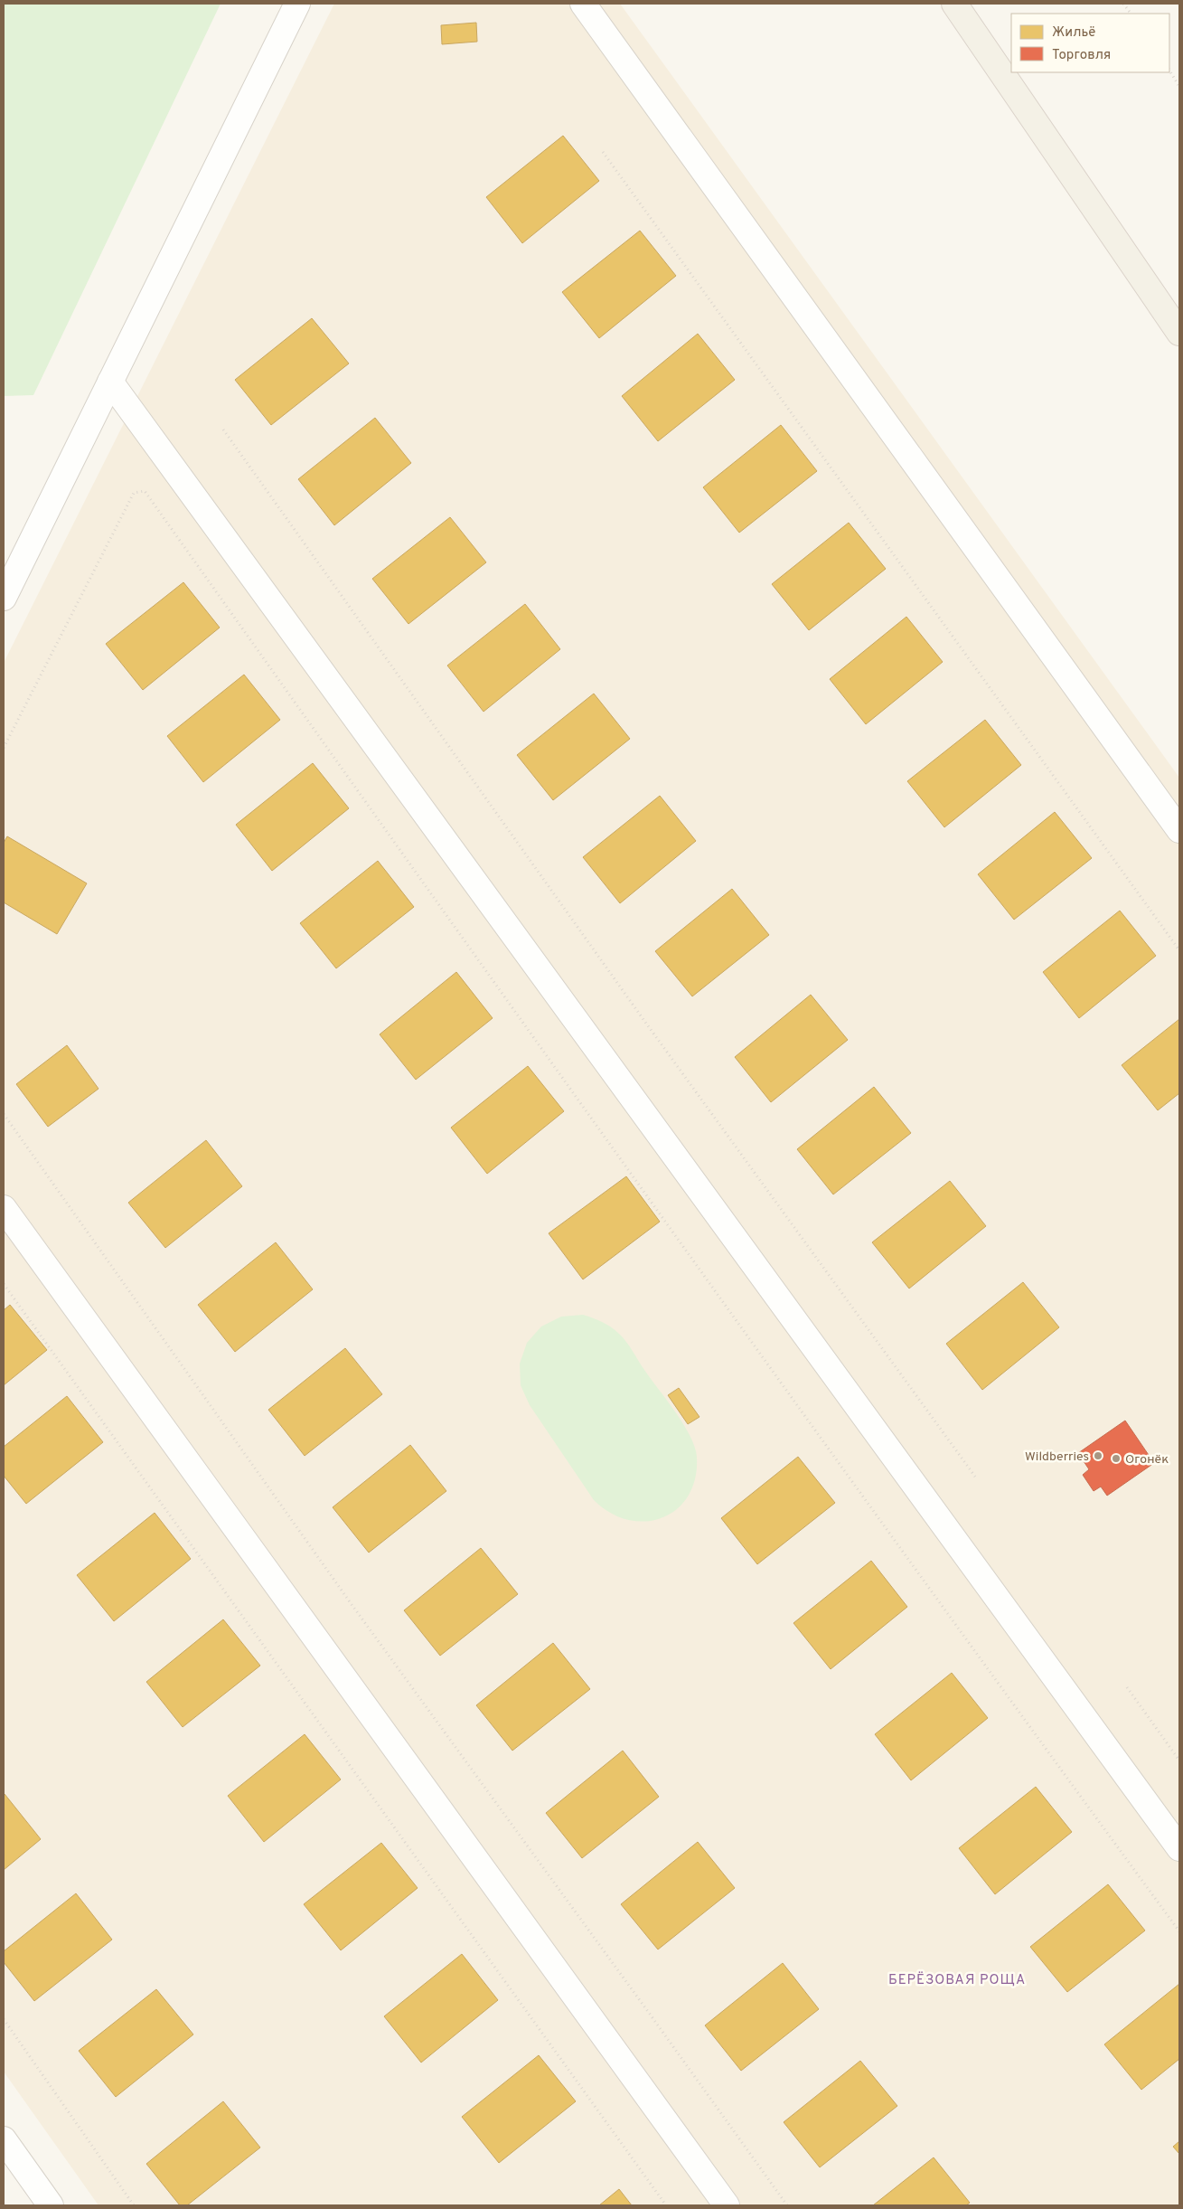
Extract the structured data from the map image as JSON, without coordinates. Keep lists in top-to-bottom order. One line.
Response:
{"districts":["БЕРЁЗОВАЯ РОЩА"],"places":["Wildberries","Огонёк"],"legend":["Жильё","Торговля"]}
